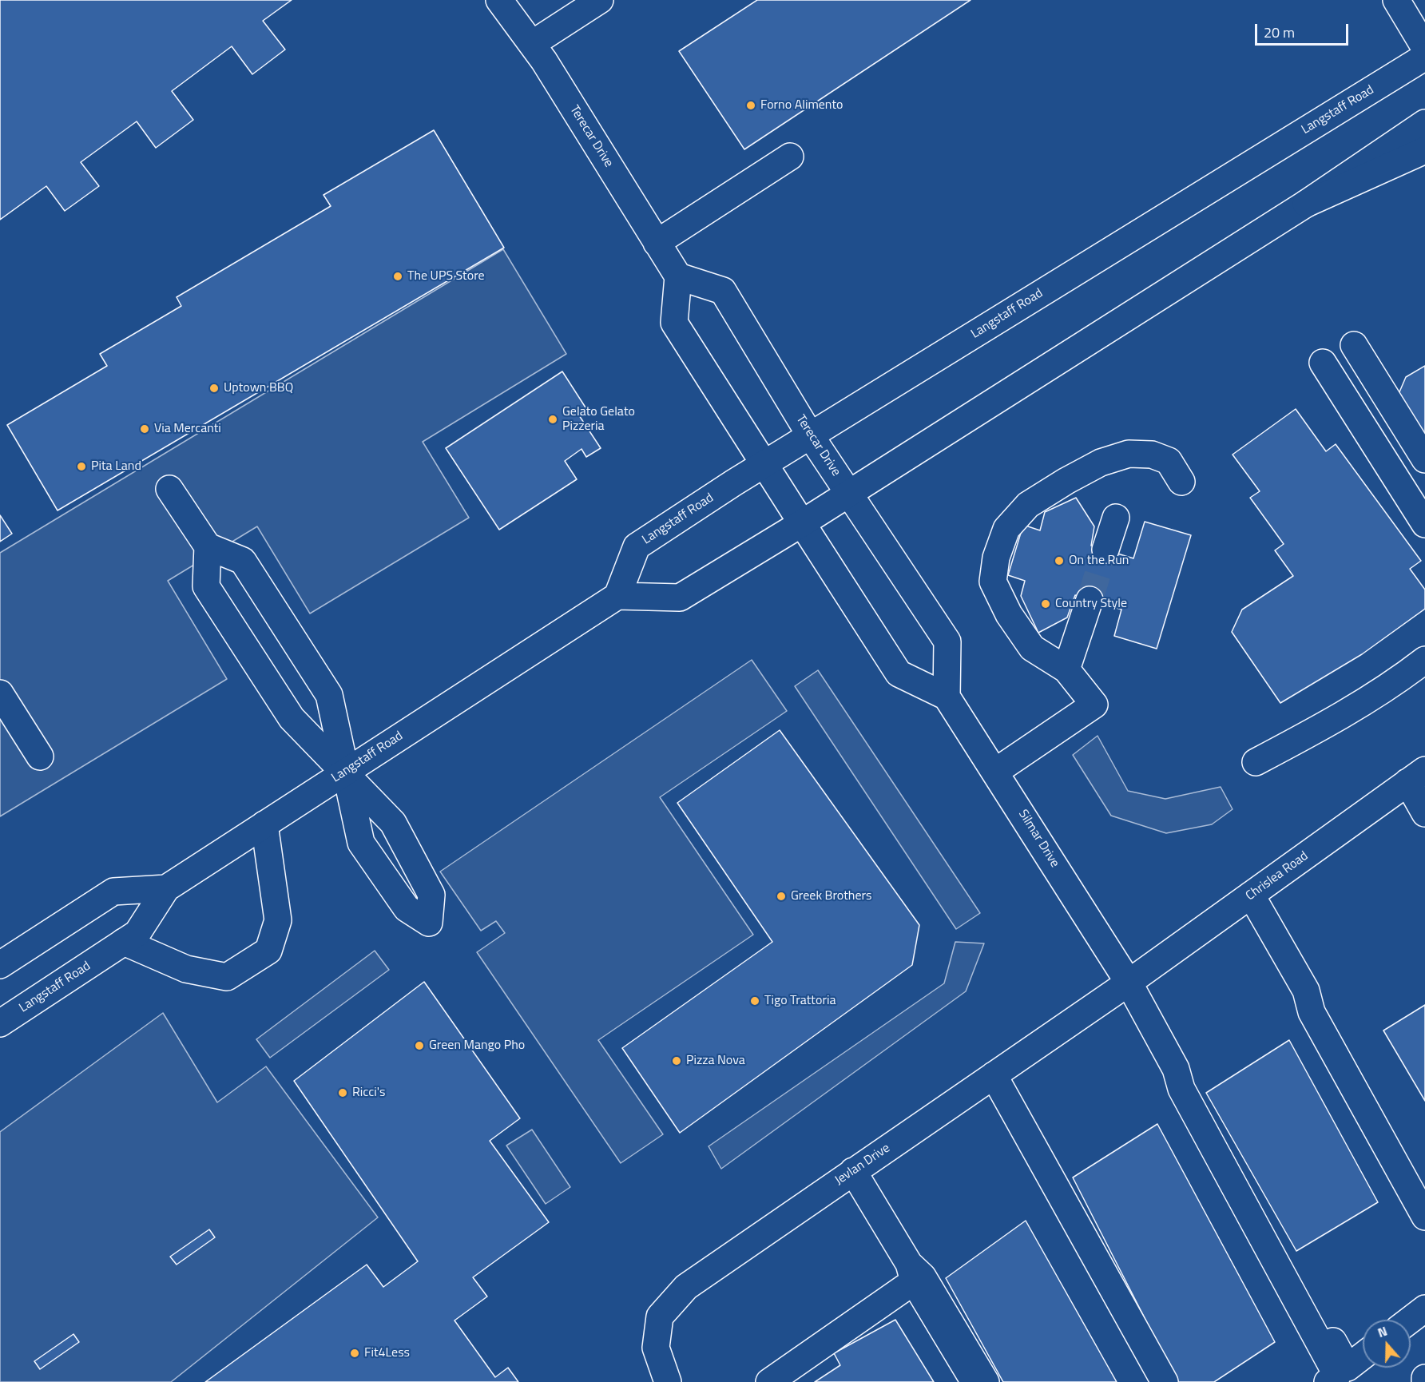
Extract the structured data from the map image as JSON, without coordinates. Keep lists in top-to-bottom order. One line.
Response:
{"streets":{"main road":["Langstaff Road","Terecar Drive","Silmar Drive","Chrislea Road","Jevlan Drive"]},"crossings":[["Langstaff Road","Terecar Drive"],["Silmar Drive","Chrislea Road"],["Silmar Drive","Jevlan Drive"],["Chrislea Road","Jevlan Drive"]],"places":["Forno Alimento","The UPS Store","Uptown BBQ","Gelato Gelato Pizzeria","Via Mercanti","Pita Land","On the Run","Country Style","Greek Brothers","Tigo Trattoria","Green Mango Pho","Pizza Nova","Ricci's","Fit4Less"],"scale_bar":"20 m","north":"top"}
